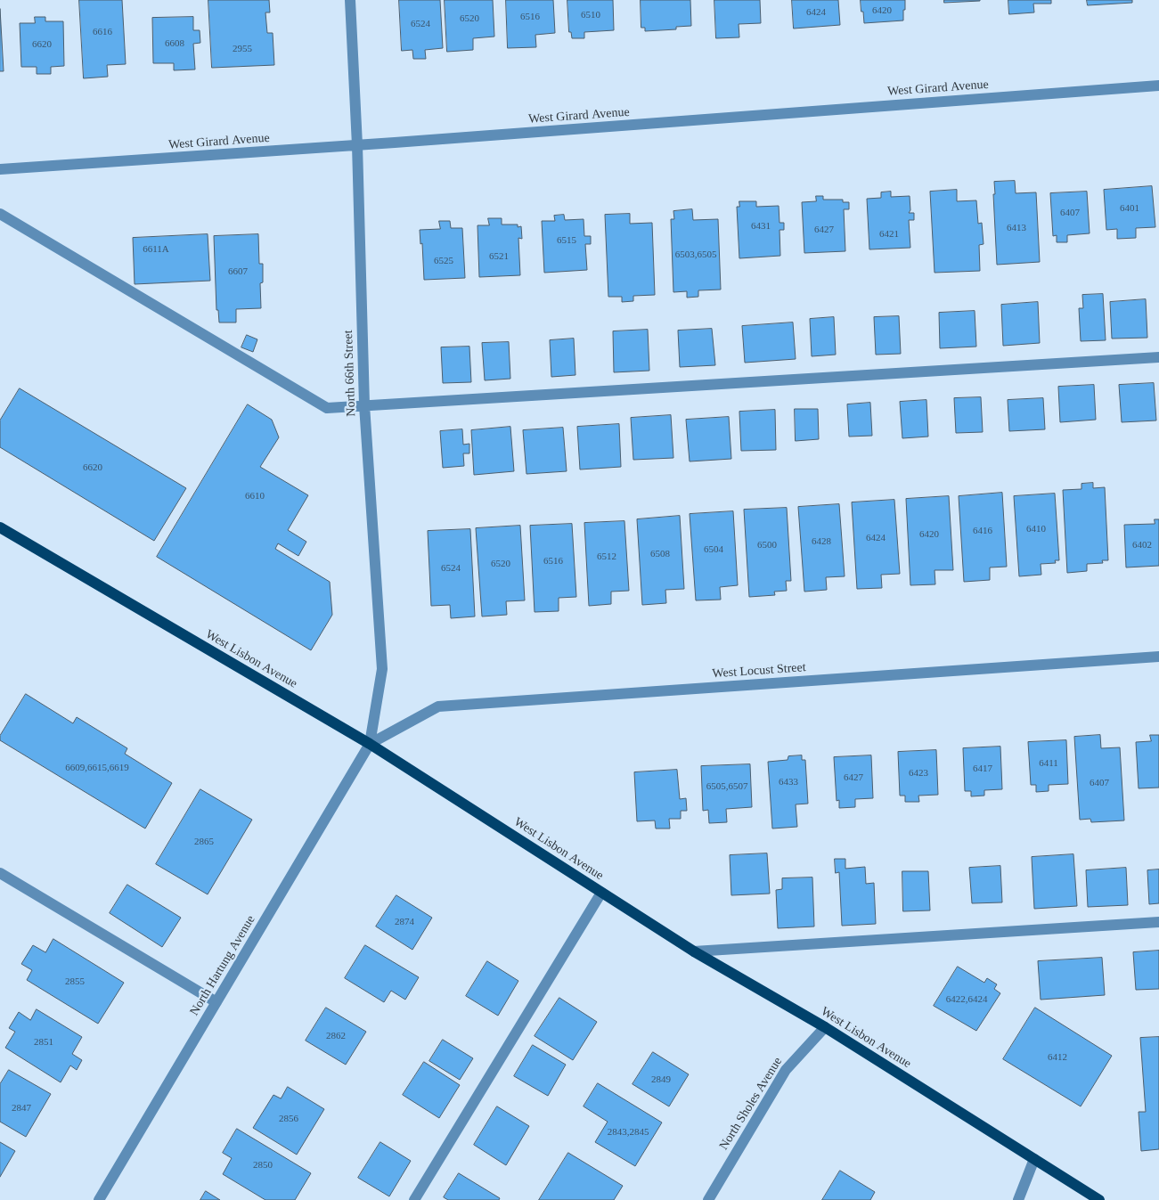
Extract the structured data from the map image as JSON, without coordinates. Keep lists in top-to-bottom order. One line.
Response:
{"streets":{"main road":["West Lisbon Avenue"],"street":["West Girard Avenue","North 66th Street","West Locust Street","North Hartung Avenue","North Sholes Avenue"]},"crossings":[["West Girard Avenue","North 66th Street"],["North 66th Street","West Lisbon Avenue"],["North 66th Street","West Locust Street"],["North 66th Street","North Hartung Avenue"],["West Lisbon Avenue","West Locust Street"],["West Lisbon Avenue","North Hartung Avenue"],["West Lisbon Avenue","North Sholes Avenue"],["West Locust Street","North Hartung Avenue"]],"house_numbers":["6420","6424","6510","6516","6520","6524","6616","6608","6620","2955","6401","6407","6431","6413","6427","6421","6515","6611A","6503,6505","6521","6525","6607","6620","6610","6410","6416","6420","6424","6428","6500","6402","6504","6508","6512","6516","6520","6524","6411","6609,6615,6619","6417","6423","6427","6433","6407","6505,6507","2865","2874","2855","6422,6424","2862","2851","6412","2849","2847","2856","2843,2845","2850"]}
